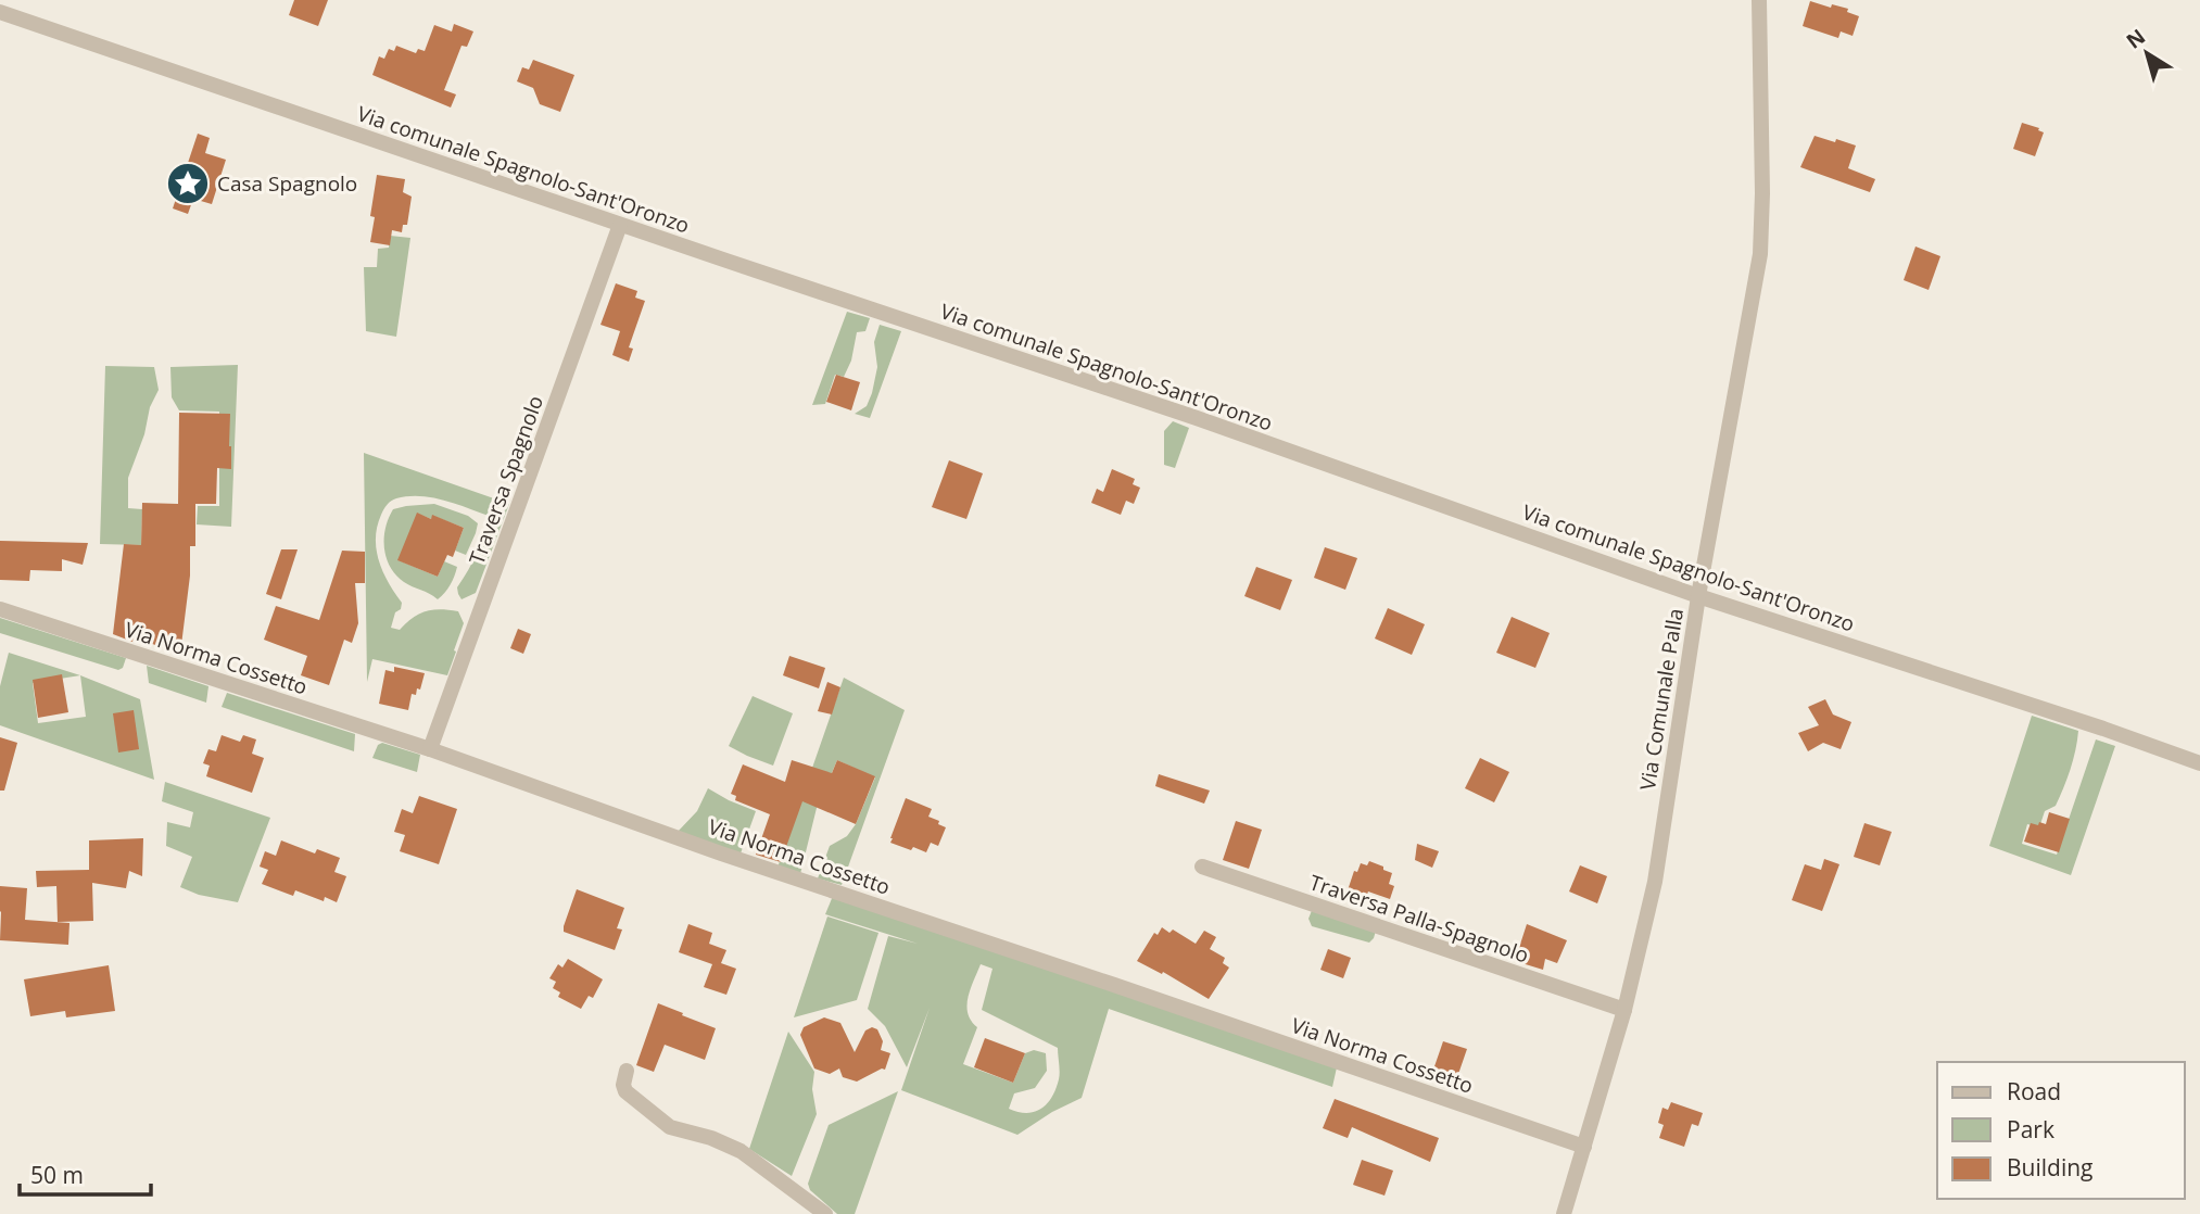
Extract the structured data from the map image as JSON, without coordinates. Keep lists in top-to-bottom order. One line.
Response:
{"streets":{"street":["Via comunale Spagnolo-Sant'Oronzo","Traversa Spagnolo","Via Norma Cossetto","Via Comunale Palla","Traversa Palla-Spagnolo"]},"crossings":[["Via comunale Spagnolo-Sant'Oronzo","Traversa Spagnolo"],["Via comunale Spagnolo-Sant'Oronzo","Via Comunale Palla"],["Traversa Spagnolo","Via Norma Cossetto"],["Via Norma Cossetto","Via Comunale Palla"],["Via Comunale Palla","Traversa Palla-Spagnolo"]],"places":{"place":["Casa Spagnolo"]},"legend":["Road","Park","Building"],"scale_bar":"50 m","north":"top left"}
